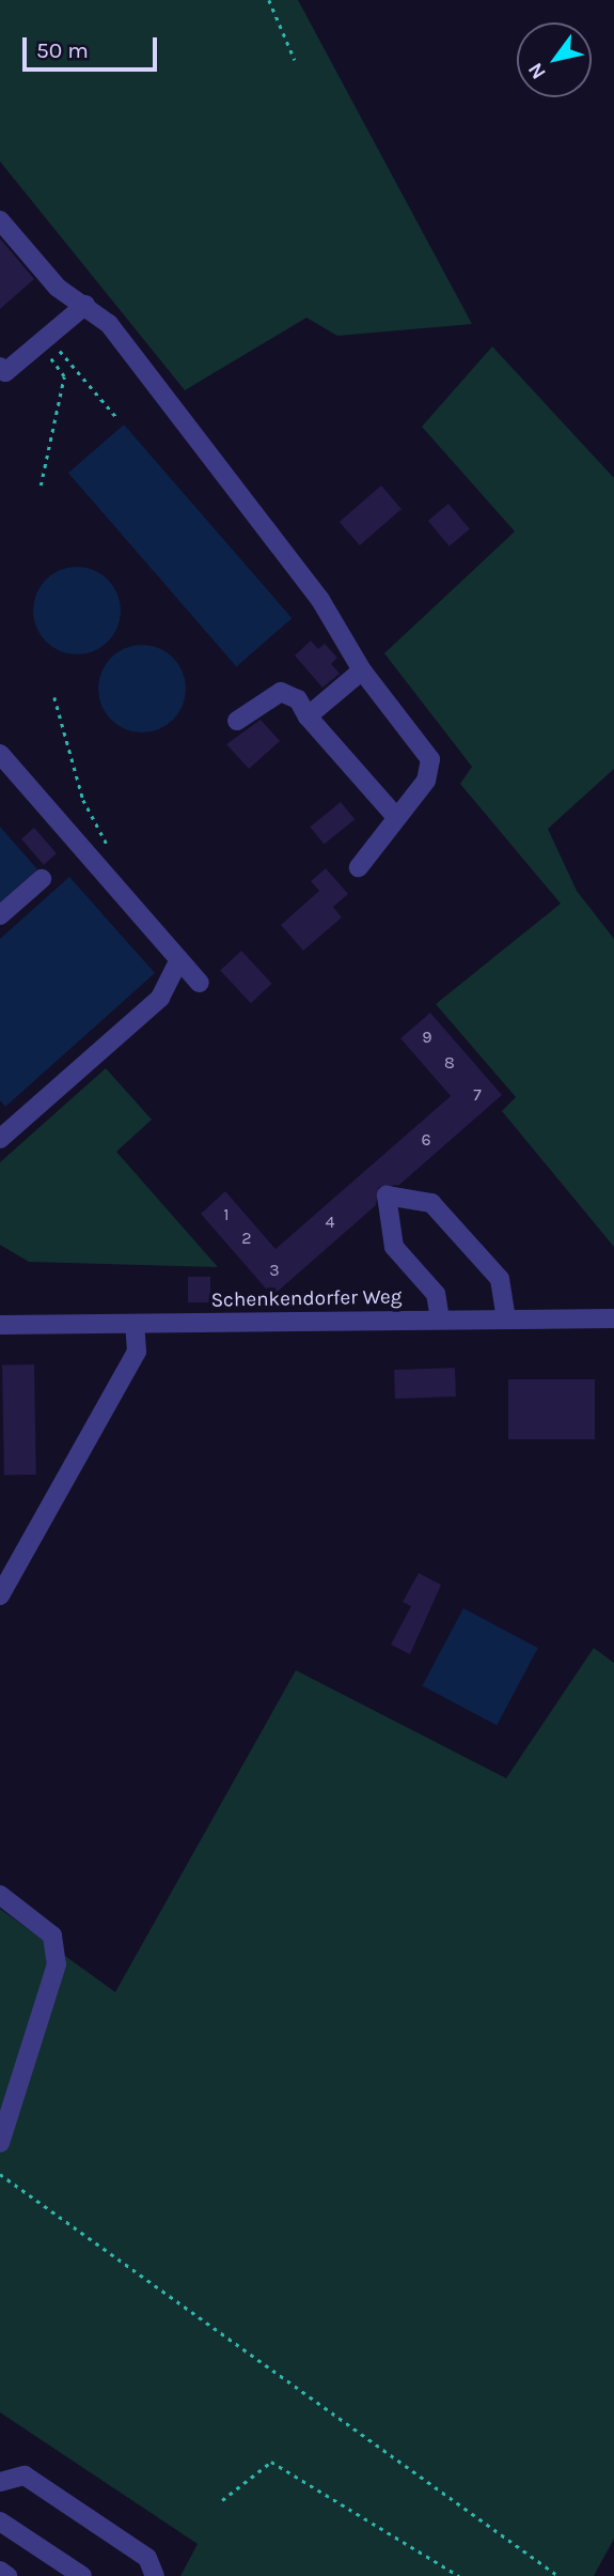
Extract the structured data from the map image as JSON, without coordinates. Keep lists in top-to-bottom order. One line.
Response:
{"streets":{"street":["Schenkendorfer Weg"]},"house_numbers":["9","8","7","6","1","4","2","3"],"scale_bar":"50 m","north":"bottom left"}
